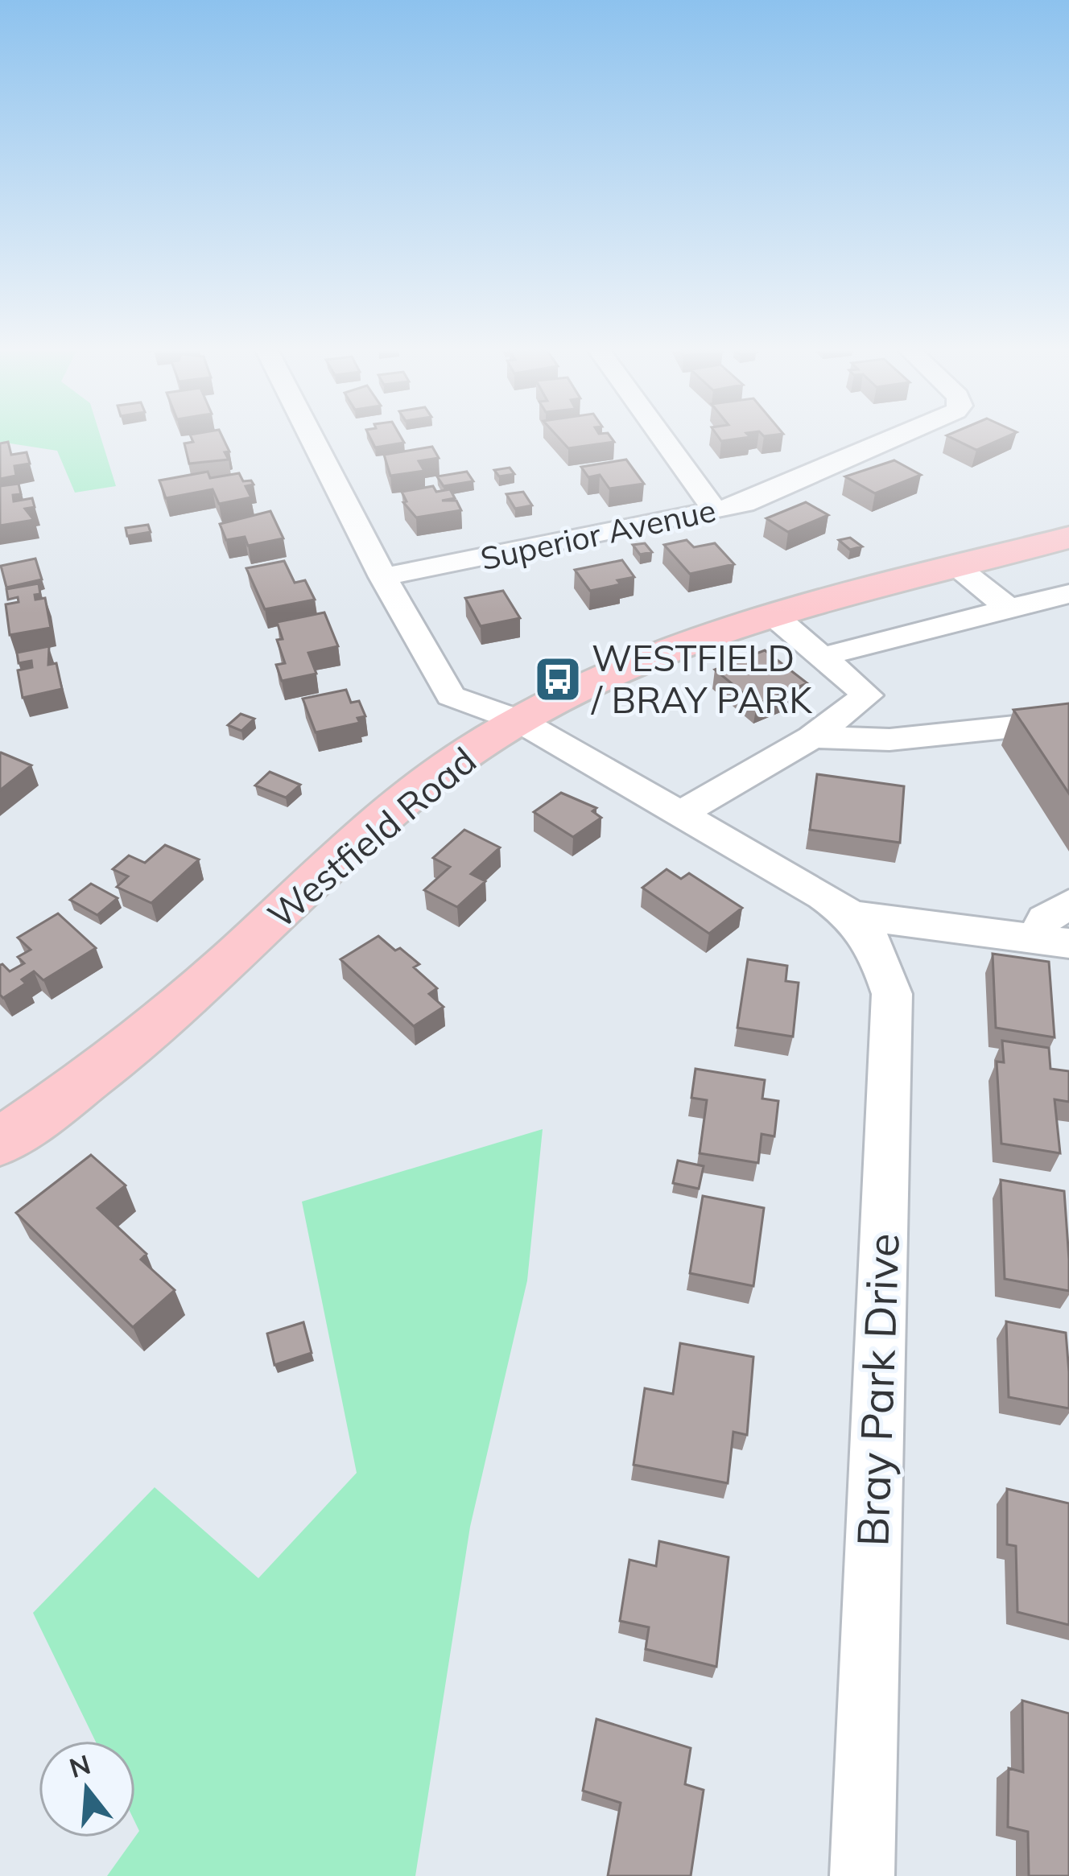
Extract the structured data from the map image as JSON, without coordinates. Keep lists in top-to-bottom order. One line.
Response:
{"streets":{"main road":["Westfield Road"],"street":["Superior Avenue","Bray Park Drive"]},"crossings":[["Superior Avenue","Bray Park Drive"],["Westfield Road","Bray Park Drive"]],"places":{"bus stop":["WESTFIELD / BRAY PARK"]},"north":"top"}
